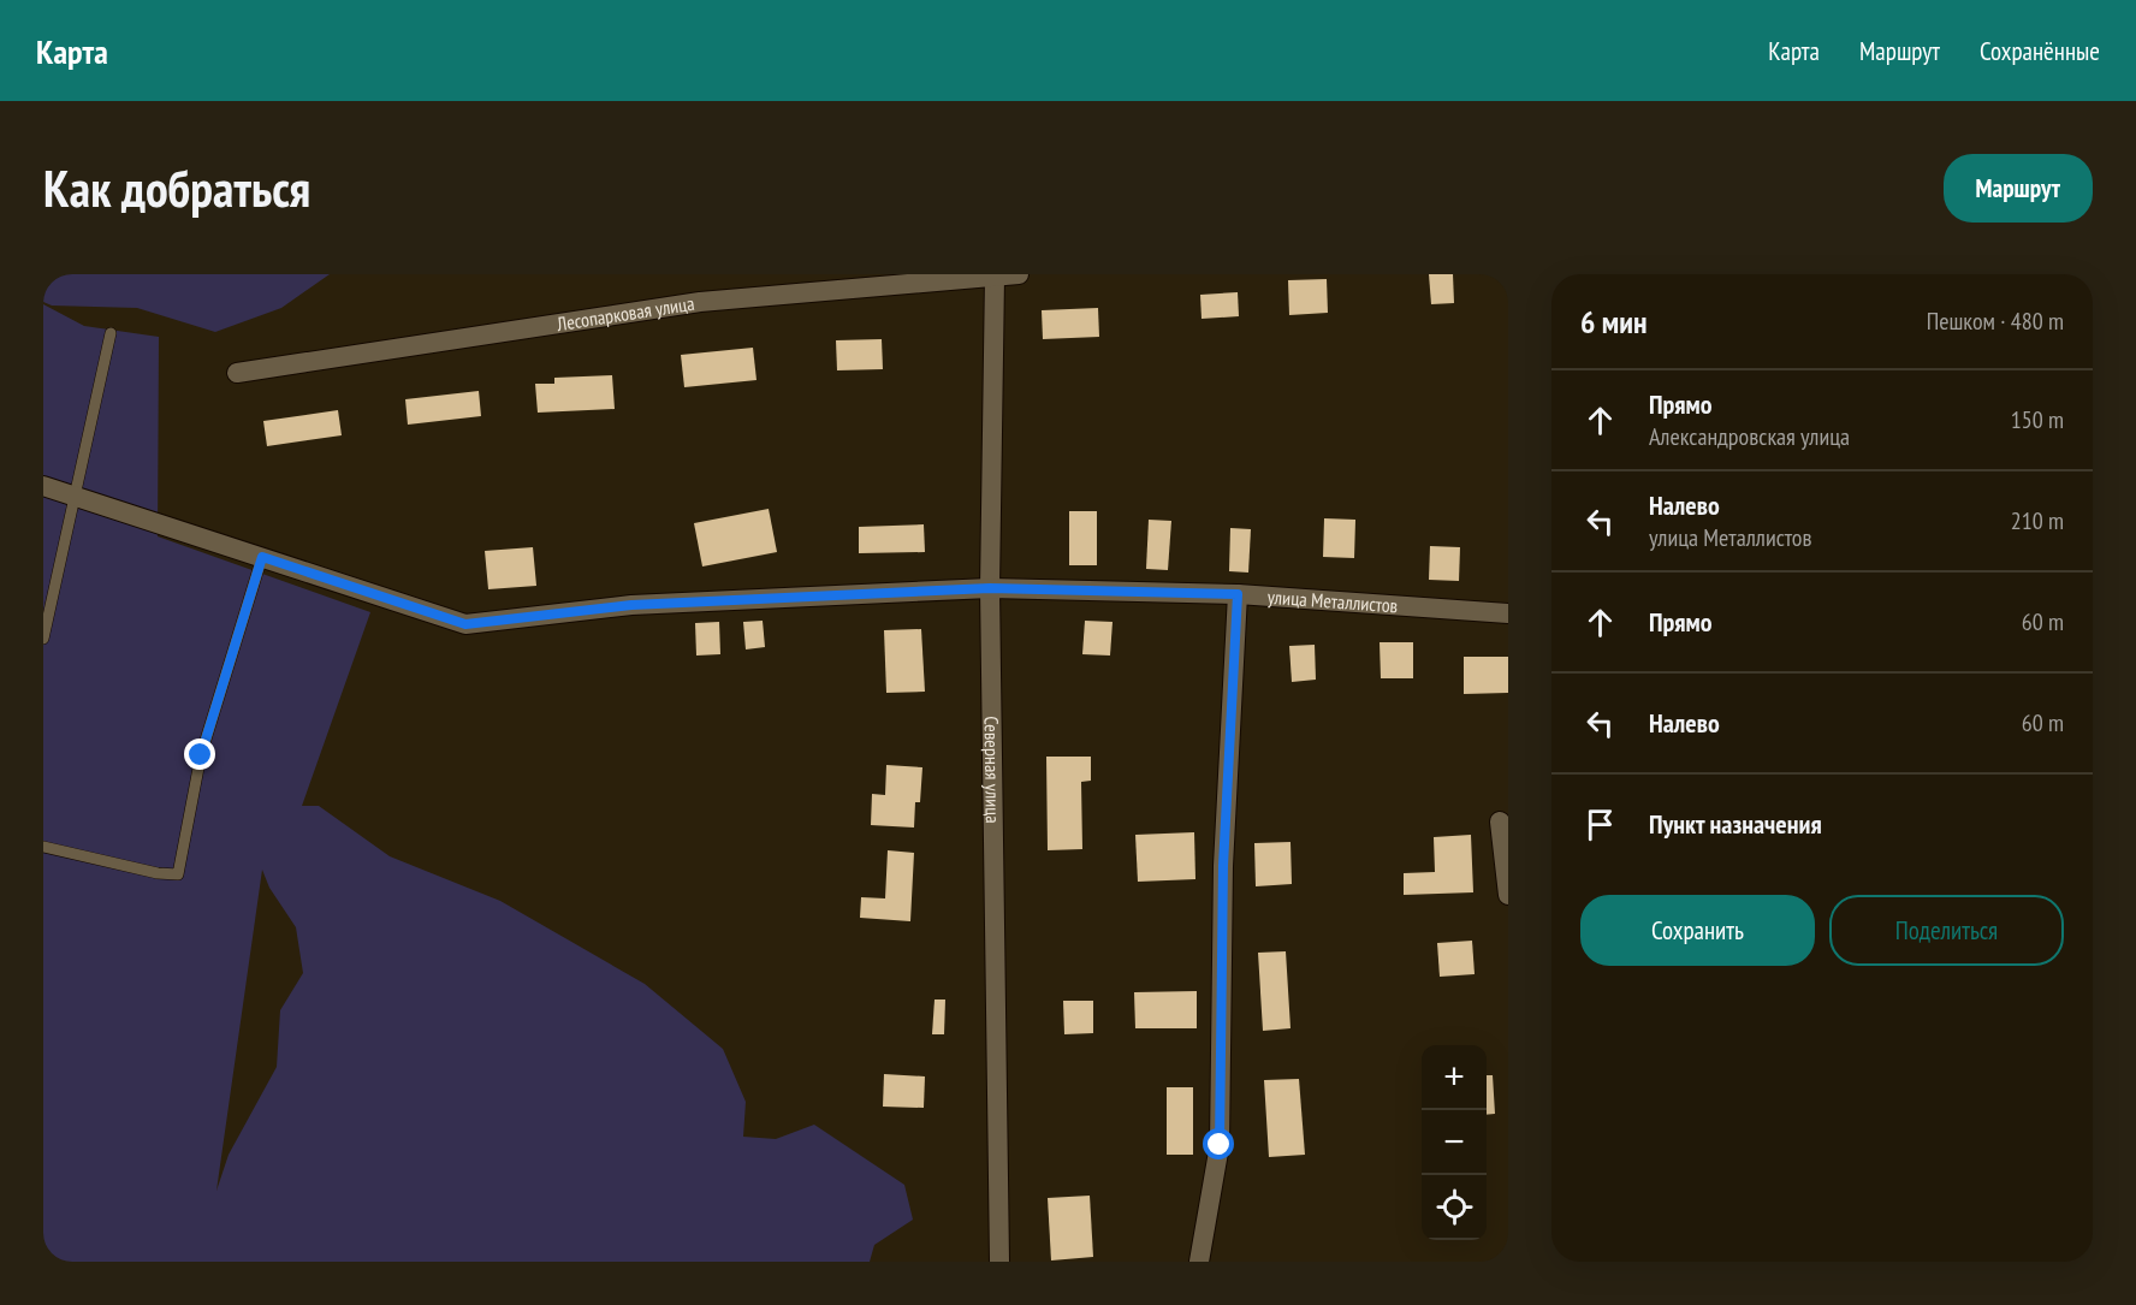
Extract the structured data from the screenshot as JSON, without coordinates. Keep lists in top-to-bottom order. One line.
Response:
{"streets":{"street":["Лесопарковая улица","улица Металлистов","Северная улица"]},"crossings":[["Лесопарковая улица","Северная улица"],["улица Металлистов","Северная улица"]],"page":{"header":"Карта","nav":["Карта","Маршрут","Сохранённые"],"buttons":["Маршрут",["Сохранить","Поделиться"]],"title":"Как добраться","heading":["6 мин","Пешком · 480 m"],"list":[["Прямо","Александровская улица","150 m"],["Налево","улица Металлистов","210 m"],["Прямо","60 m"],["Налево","60 m"],"Пункт назначения"],"map_buttons":["+","−"]}}
